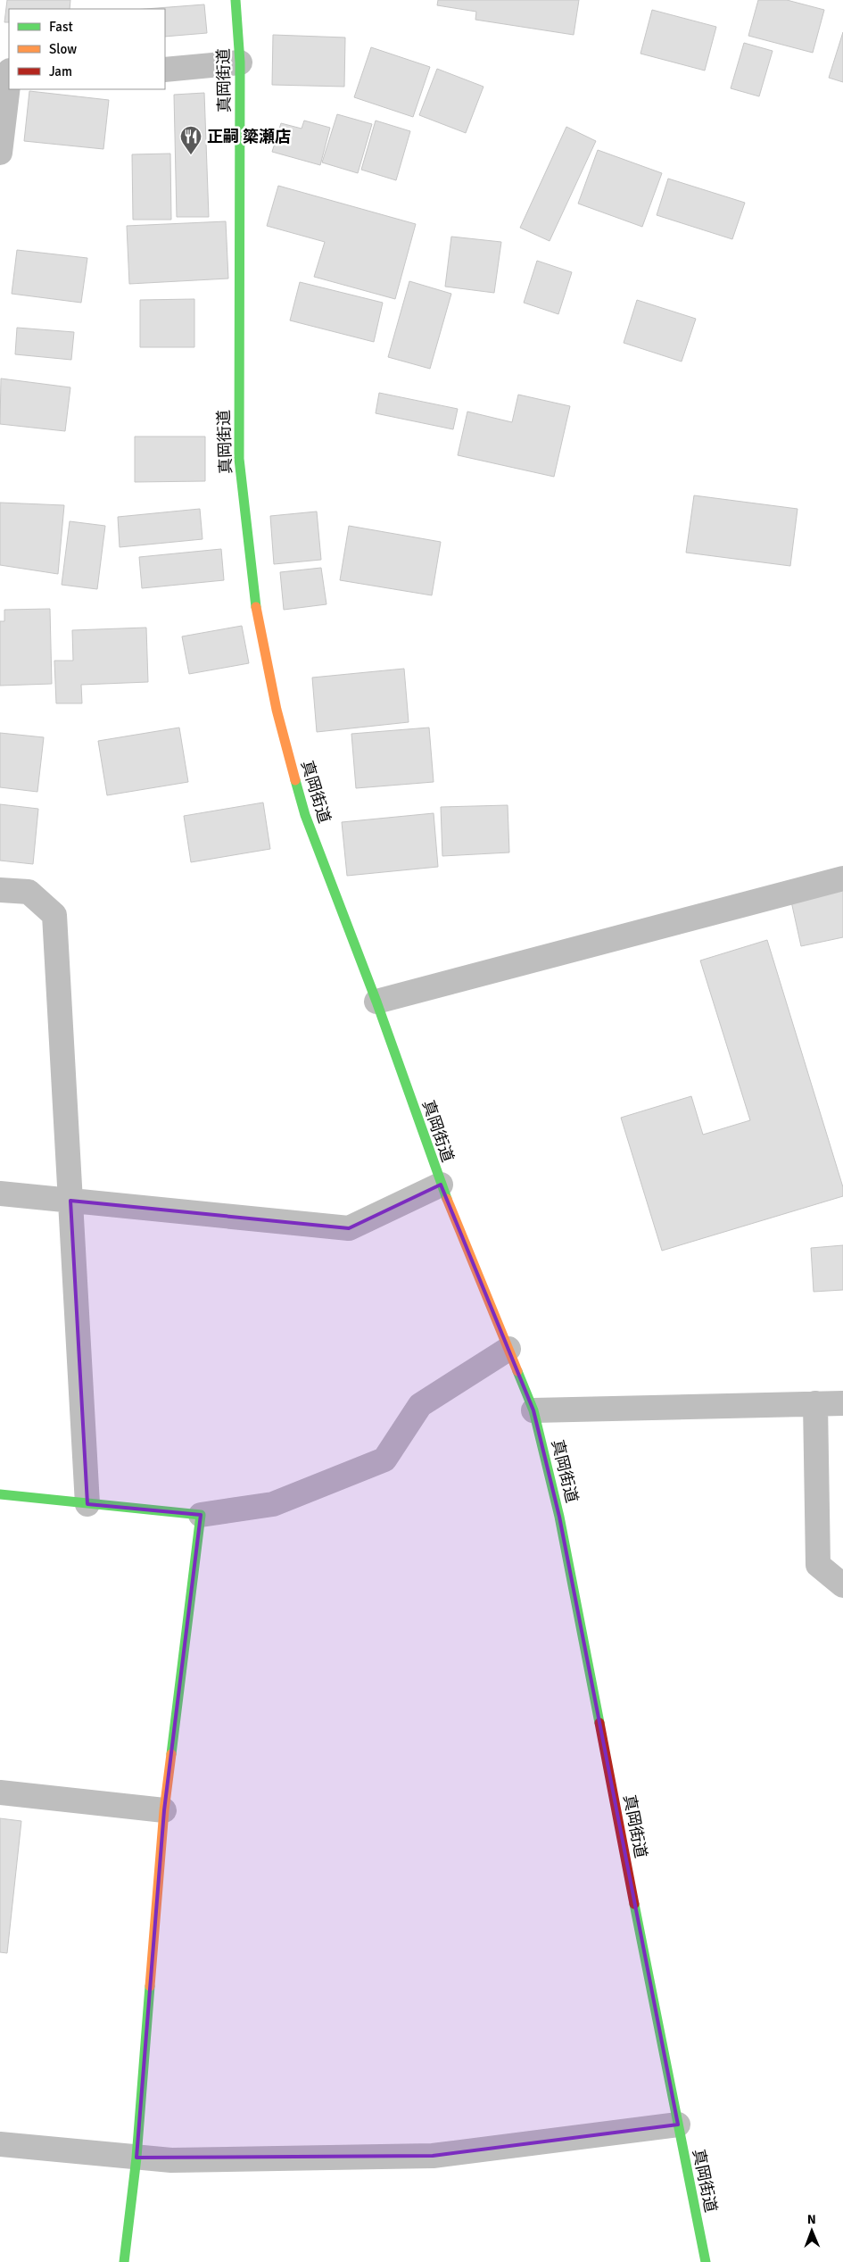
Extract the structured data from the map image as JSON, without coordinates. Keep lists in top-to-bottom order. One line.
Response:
{"streets":{"street":["真岡街道"]},"places":{"restaurant":["正嗣 簗瀬店"]},"legend":["Fast","Slow","Jam"],"north":"top"}
